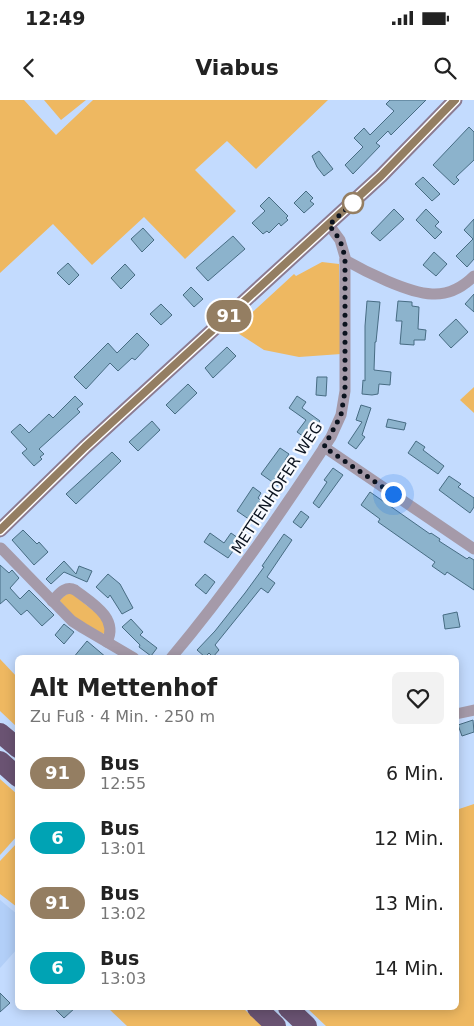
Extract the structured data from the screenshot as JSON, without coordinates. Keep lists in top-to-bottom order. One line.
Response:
{"streets":{"street":["METTENHOFER WEG"]},"lines":["bus line 91"],"page":{"status":"12:49","header":"Viabus","on_map":"91","heading":["Alt Mettenhof","Zu Fuß · 4 Min. · 250 m"],"list":[{"mark":"91","name":"Bus","note":"12:55","value":"6 Min."},{"mark":"6","name":"Bus","note":"13:01","value":"12 Min."},{"mark":"91","name":"Bus","note":"13:02","value":"13 Min."},{"mark":"6","name":"Bus","note":"13:03","value":"14 Min."}]}}
